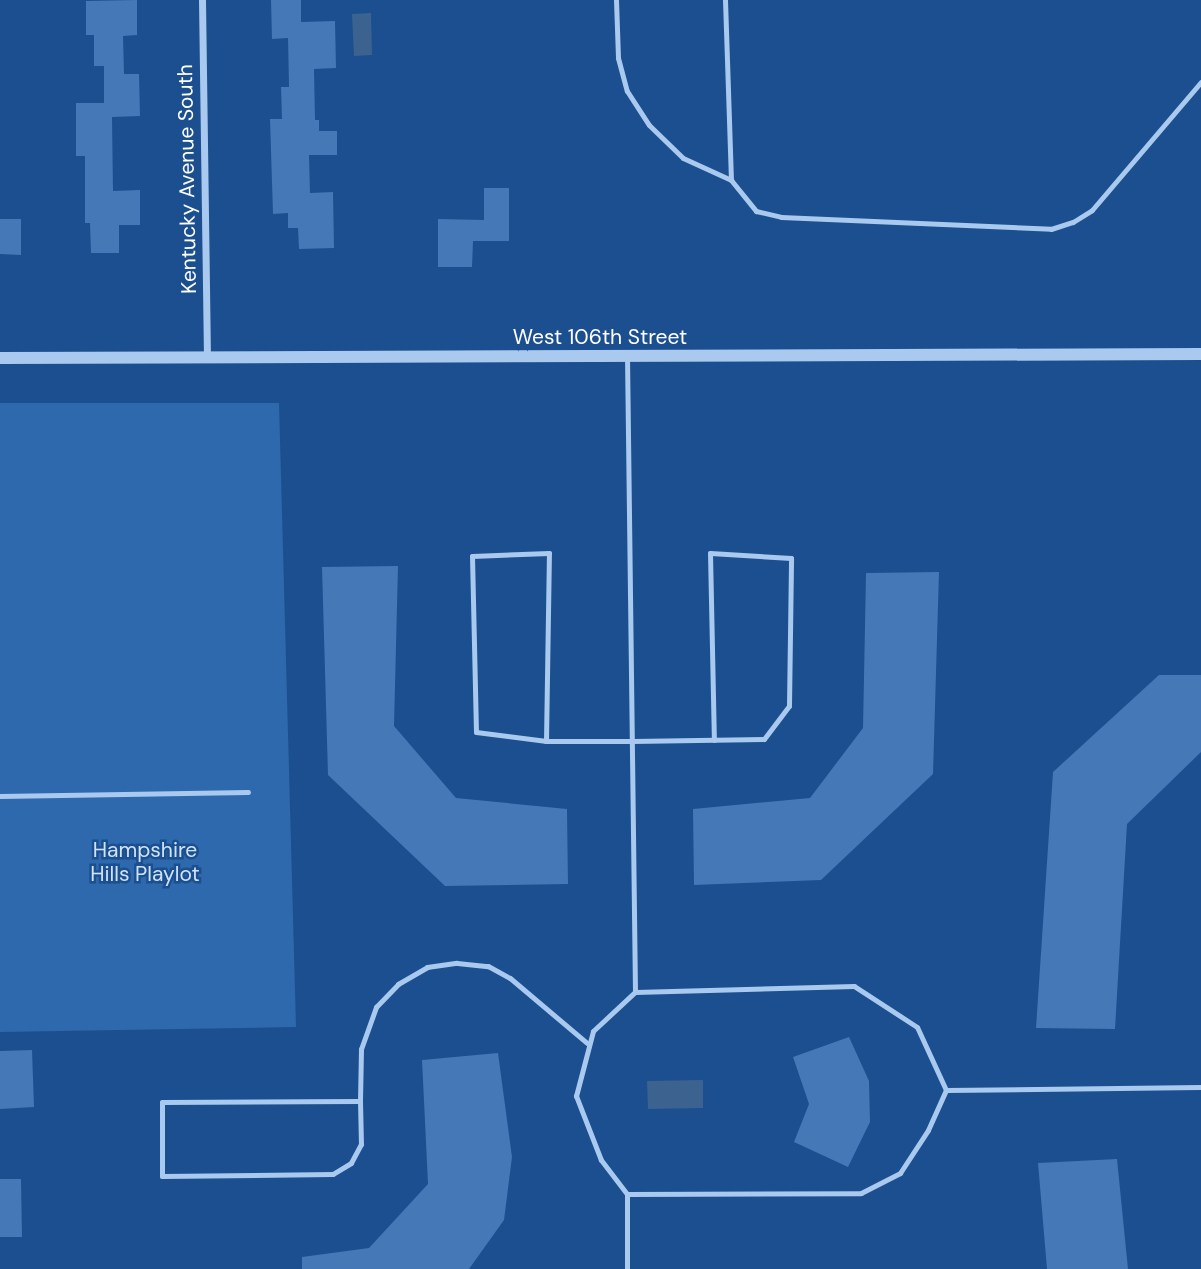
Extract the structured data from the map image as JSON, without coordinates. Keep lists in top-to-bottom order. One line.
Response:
{"streets":{"street":["Kentucky Avenue South","West 106th Street"]},"crossings":[["Kentucky Avenue South","West 106th Street"]],"parks":["Hampshire Hills Playlot"]}
